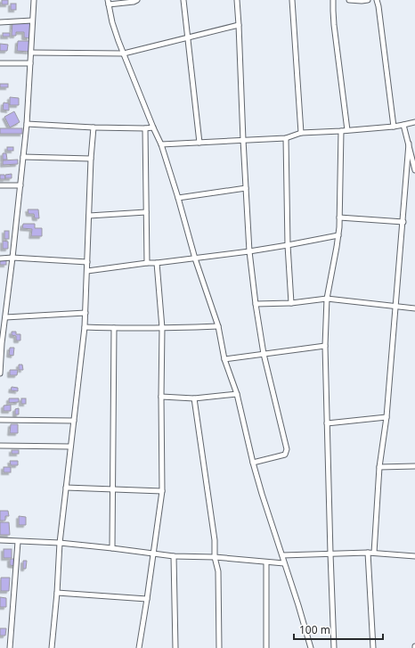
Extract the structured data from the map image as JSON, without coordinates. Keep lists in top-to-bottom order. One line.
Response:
{"scale_bar":"100 m"}
